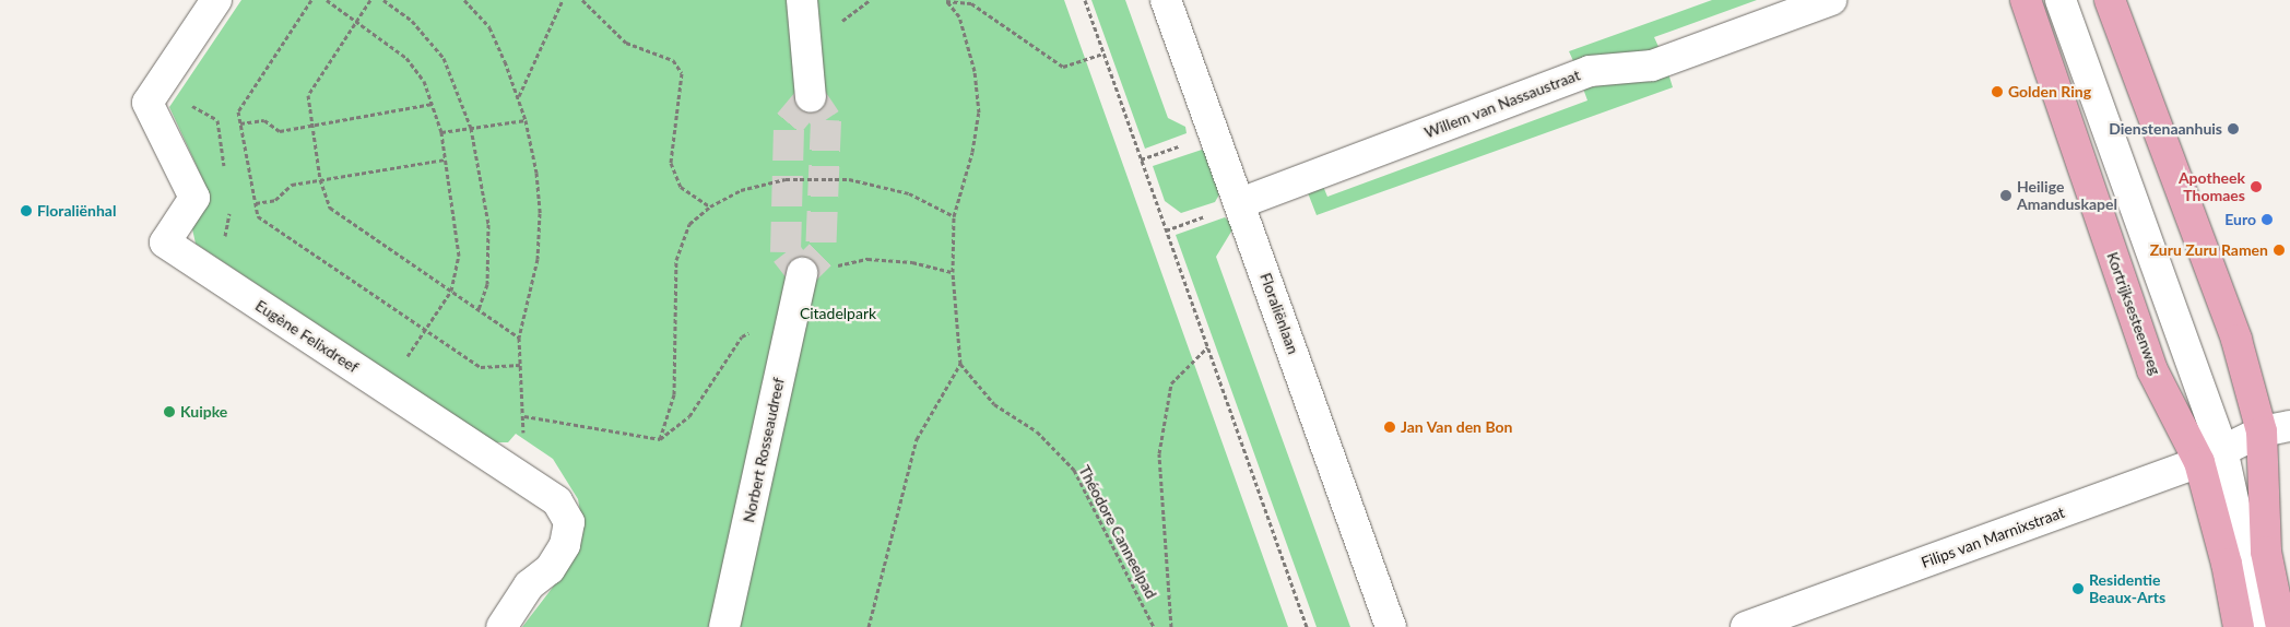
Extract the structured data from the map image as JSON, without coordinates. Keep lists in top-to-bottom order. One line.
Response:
{"streets":{"main road":["Kortrijksesteenweg"],"street":["Willem van Nassaustraat","Floraliënlaan","Eugène Felixdreef","Norbert Rosseaudreef","Filips van Marnixstraat"],"path":["Théodore Canneelpad"]},"crossings":[["Willem van Nassaustraat","Floraliënlaan"],["Kortrijksesteenweg","Filips van Marnixstraat"]],"parks":["Citadelpark"],"places":["Golden Ring","Dienstenaanhuis","Apotheek Thomaes","Heilige Amanduskapel","Floraliënhal","Euro","Zuru Zuru Ramen","Kuipke","Jan Van den Bon","Residentie Beaux-Arts"]}
